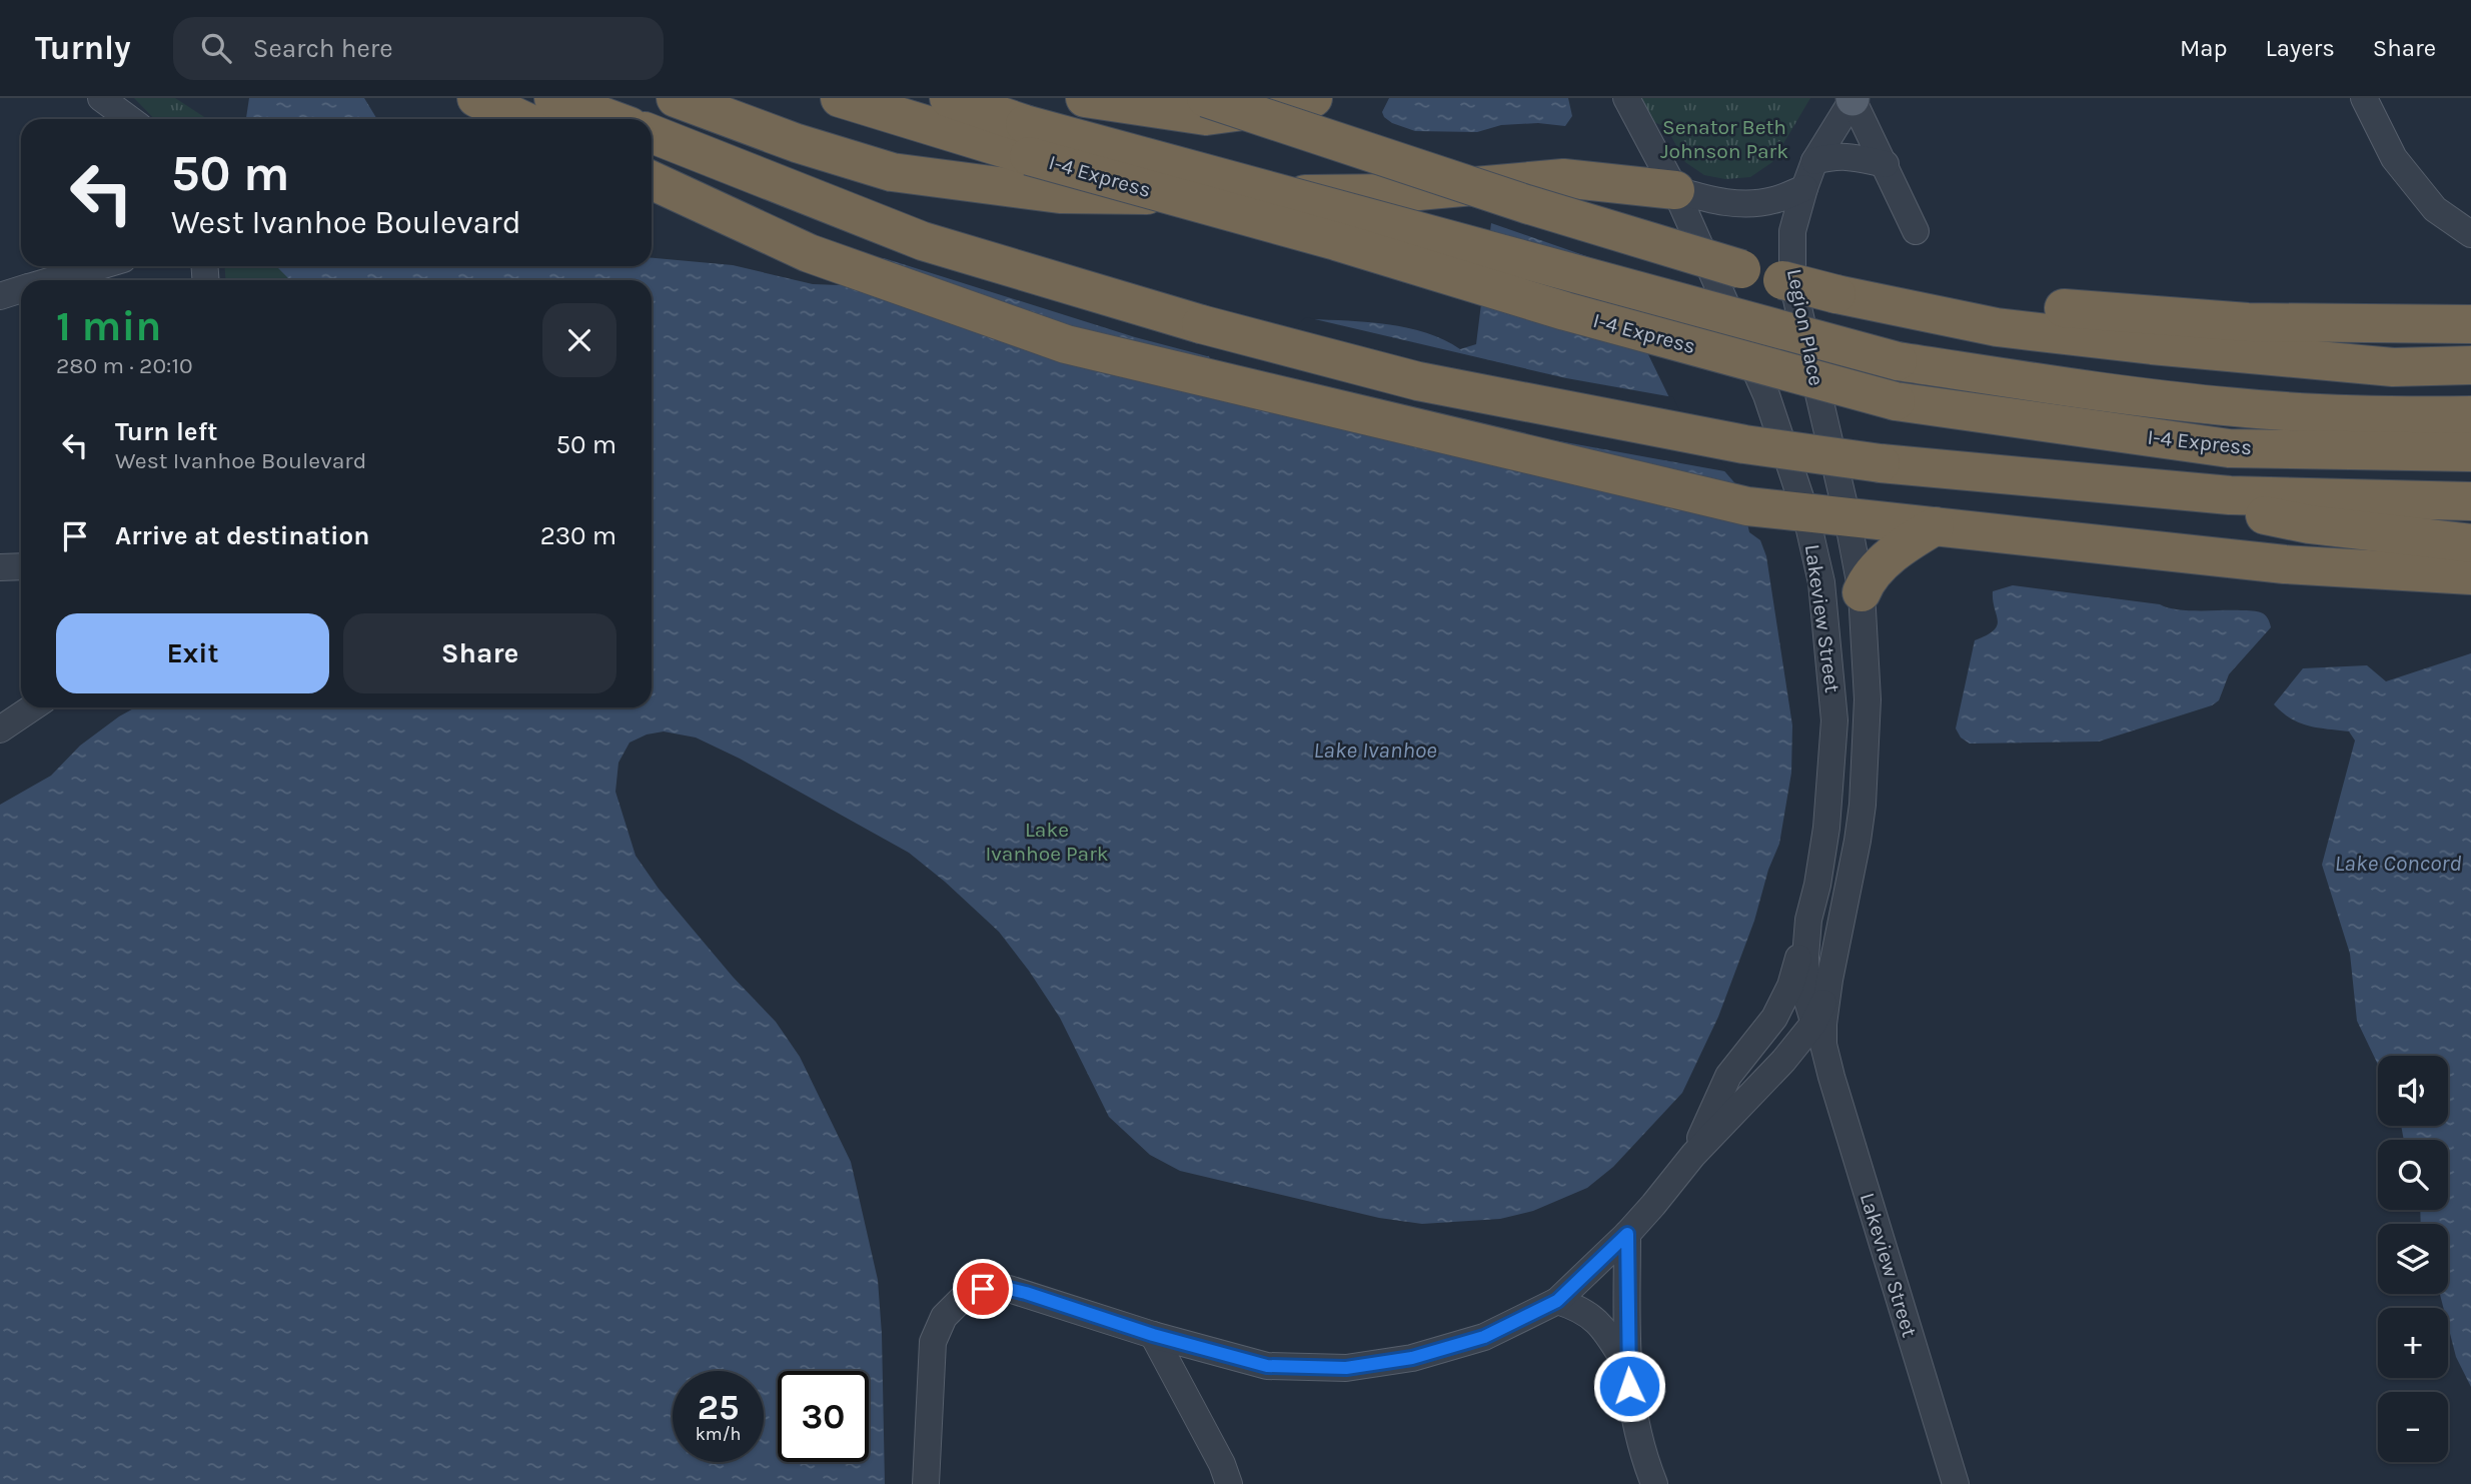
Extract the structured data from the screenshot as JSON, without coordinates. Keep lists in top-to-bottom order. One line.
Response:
{"streets":{"highway":["I-4 Express"],"street":["Legion Place","Lakeview Street"]},"crossings":[["Legion Place","Lakeview Street"]],"water":["Lake Ivanhoe","Lake Concord"],"parks":["Senator Beth Johnson Park","Lake Ivanhoe Park"],"page":{"header":"Turnly","search":"Search here","nav":["Map","Layers","Share"],"turn":["50 m","West Ivanhoe Boulevard"],"heading":["1 min","280 m · 20:10"],"list":[{"name":"Turn left","note":"West Ivanhoe Boulevard","value":"50 m"},{"name":"Arrive at destination","value":"230 m"}],"buttons":["Exit","Share"],"map_buttons":["+","−"],"speed":"25 km/h","limit":"30"}}
